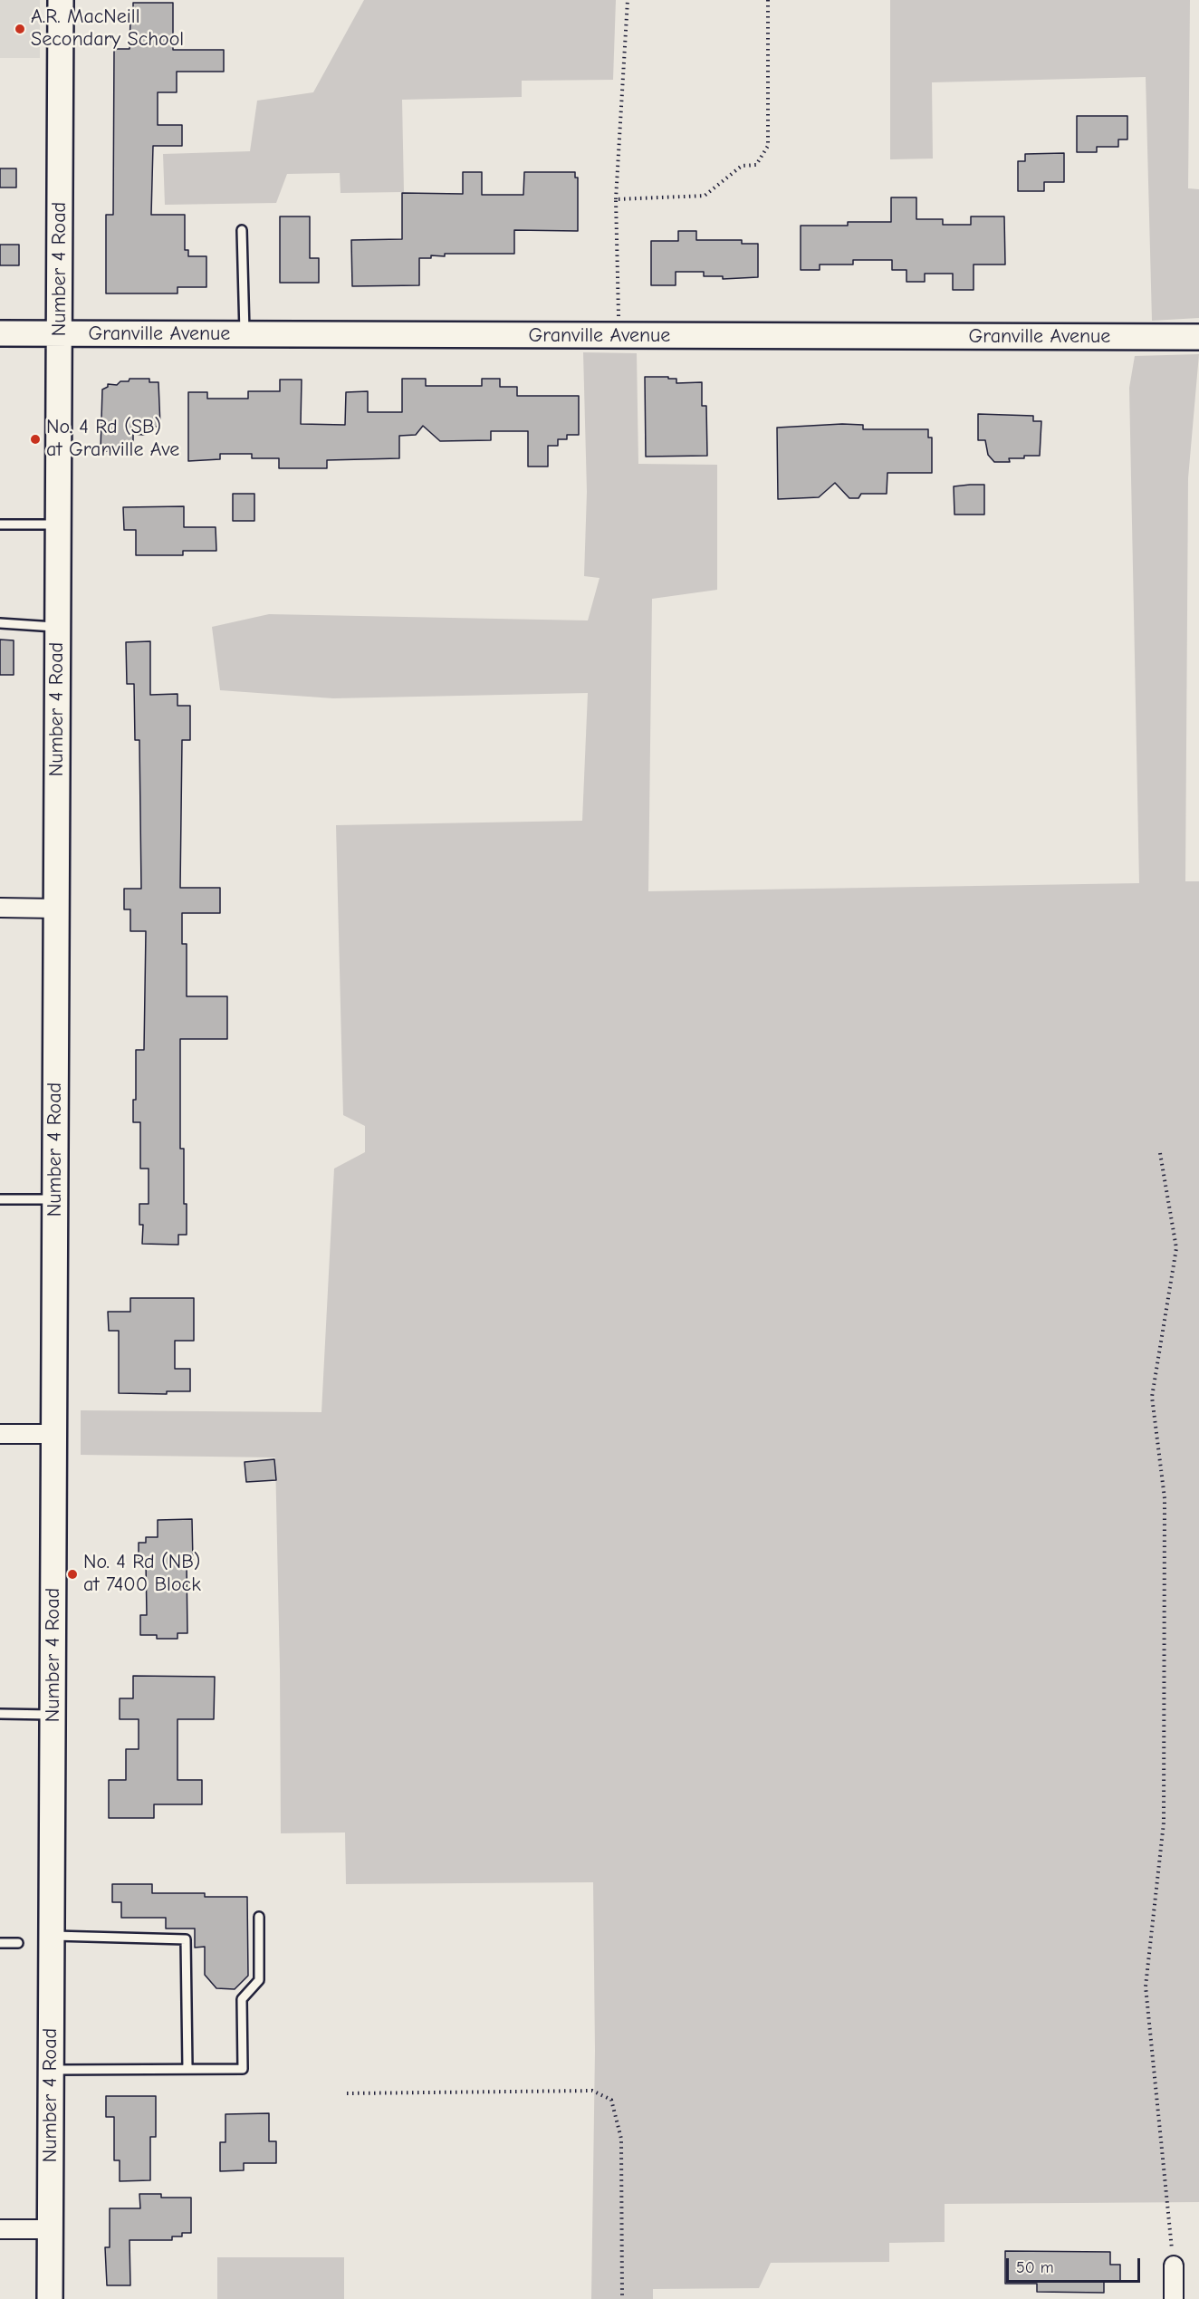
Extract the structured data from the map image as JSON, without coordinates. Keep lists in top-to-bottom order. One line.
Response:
{"streets":{"main road":["Number 4 Road","Granville Avenue"]},"crossings":[["Number 4 Road","Granville Avenue"]],"places":["A.R. MacNeill Secondary School","No. 4 Rd (SB) at Granville Ave","No. 4 Rd (NB) at 7400 Block"],"scale_bar":"50 m"}
